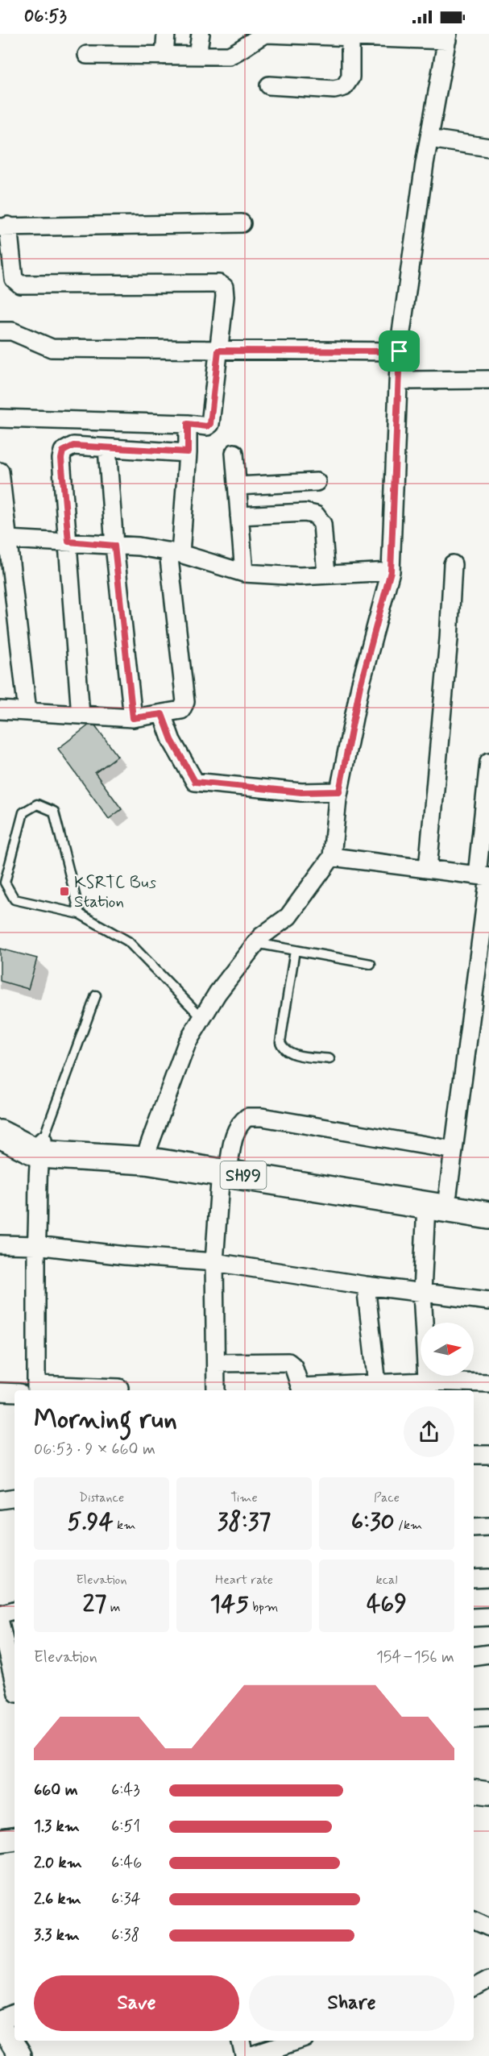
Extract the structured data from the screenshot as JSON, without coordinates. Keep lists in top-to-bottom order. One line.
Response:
{"streets":{"main road":["SH99"]},"places":{"transit":["KSRTC Bus Station"]},"north":"right","page":{"status":"06:53","heading":["Morning run","06:53 · 9 × 660 m"],"stats":[["Distance","5.94 km"],["Time","38:37"],["Pace","6:30 /km"],["Elevation","27 m"],["Heart rate","145 bpm"],["kcal","469"]],"chart":["Elevation","154–156 m"],"list":[{"name":"660 m","note":"6:43"},{"name":"1.3 km","note":"6:51"},{"name":"2.0 km","note":"6:46"},{"name":"2.6 km","note":"6:34"},{"name":"3.3 km","note":"6:38"}],"buttons":["Save","Share"]}}
